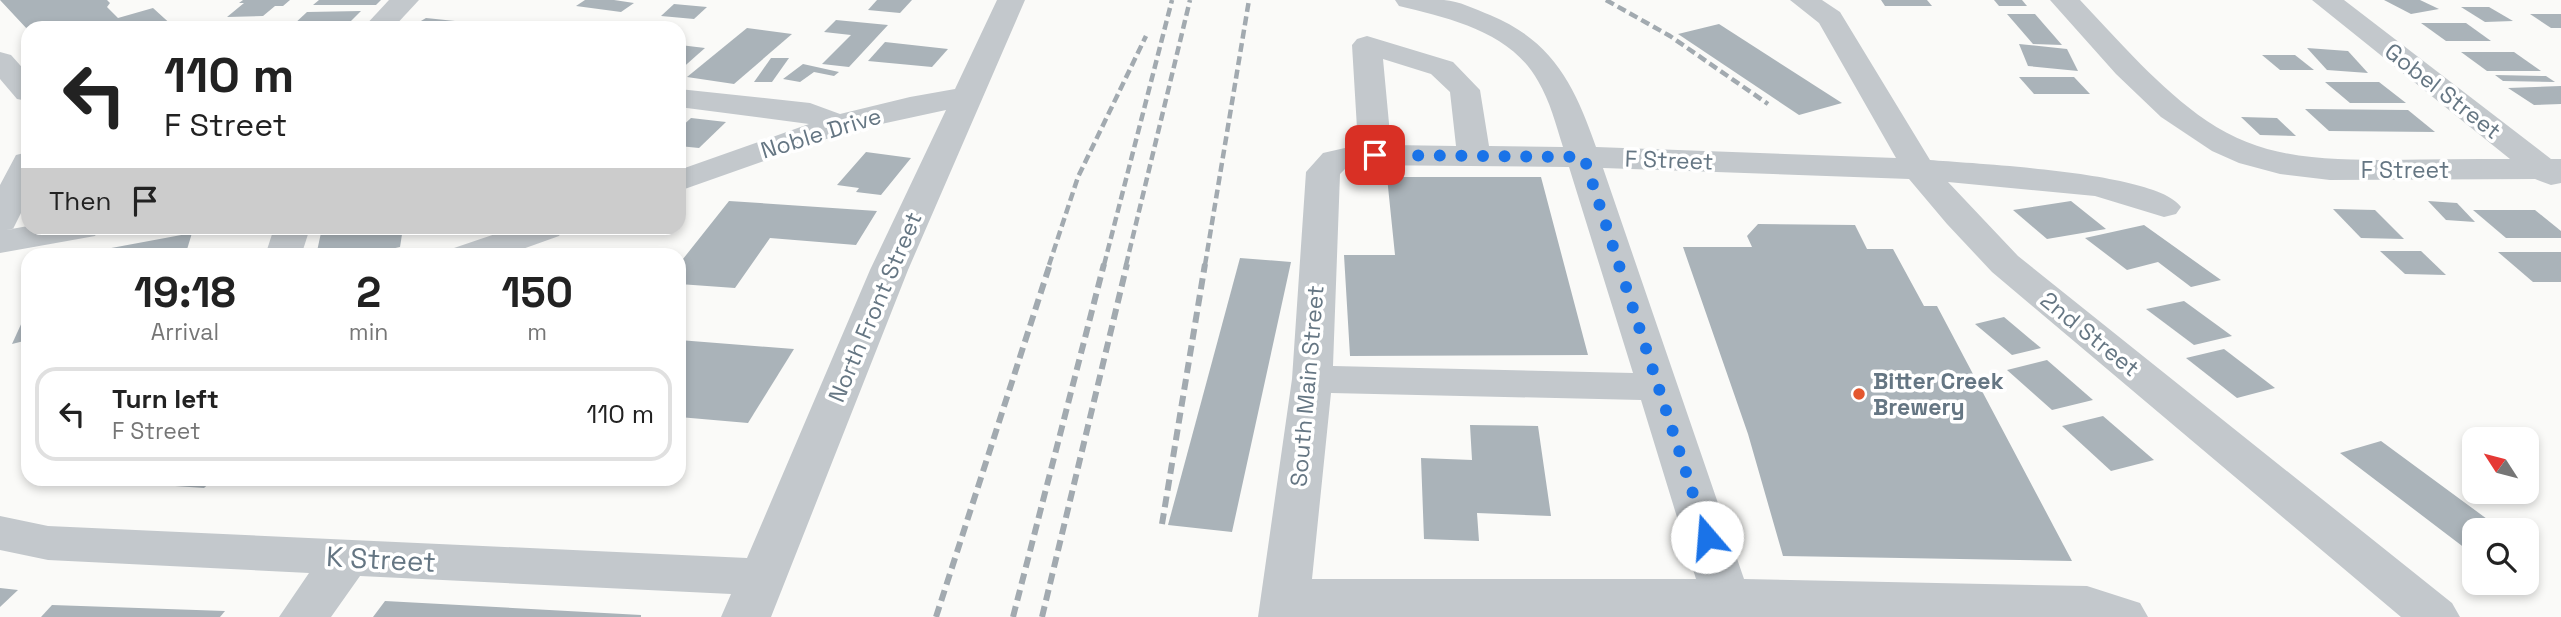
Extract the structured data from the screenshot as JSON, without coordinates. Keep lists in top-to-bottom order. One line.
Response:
{"streets":{"street":["Gobel Street","Noble Drive","F Street","North Front Street","2nd Street","South Main Street","K Street"]},"crossings":[["Gobel Street","F Street"],["Noble Drive","North Front Street"],["F Street","2nd Street"],["F Street","South Main Street"],["North Front Street","K Street"]],"places":["Bitter Creek Brewery"],"north":"top left","page":{"turn":["110 m","F Street"],"then":"Then","eta":["19:18","Arrival","2","min","150","m"],"list":[{"name":"Turn left","note":"F Street","value":"110 m"}]}}
